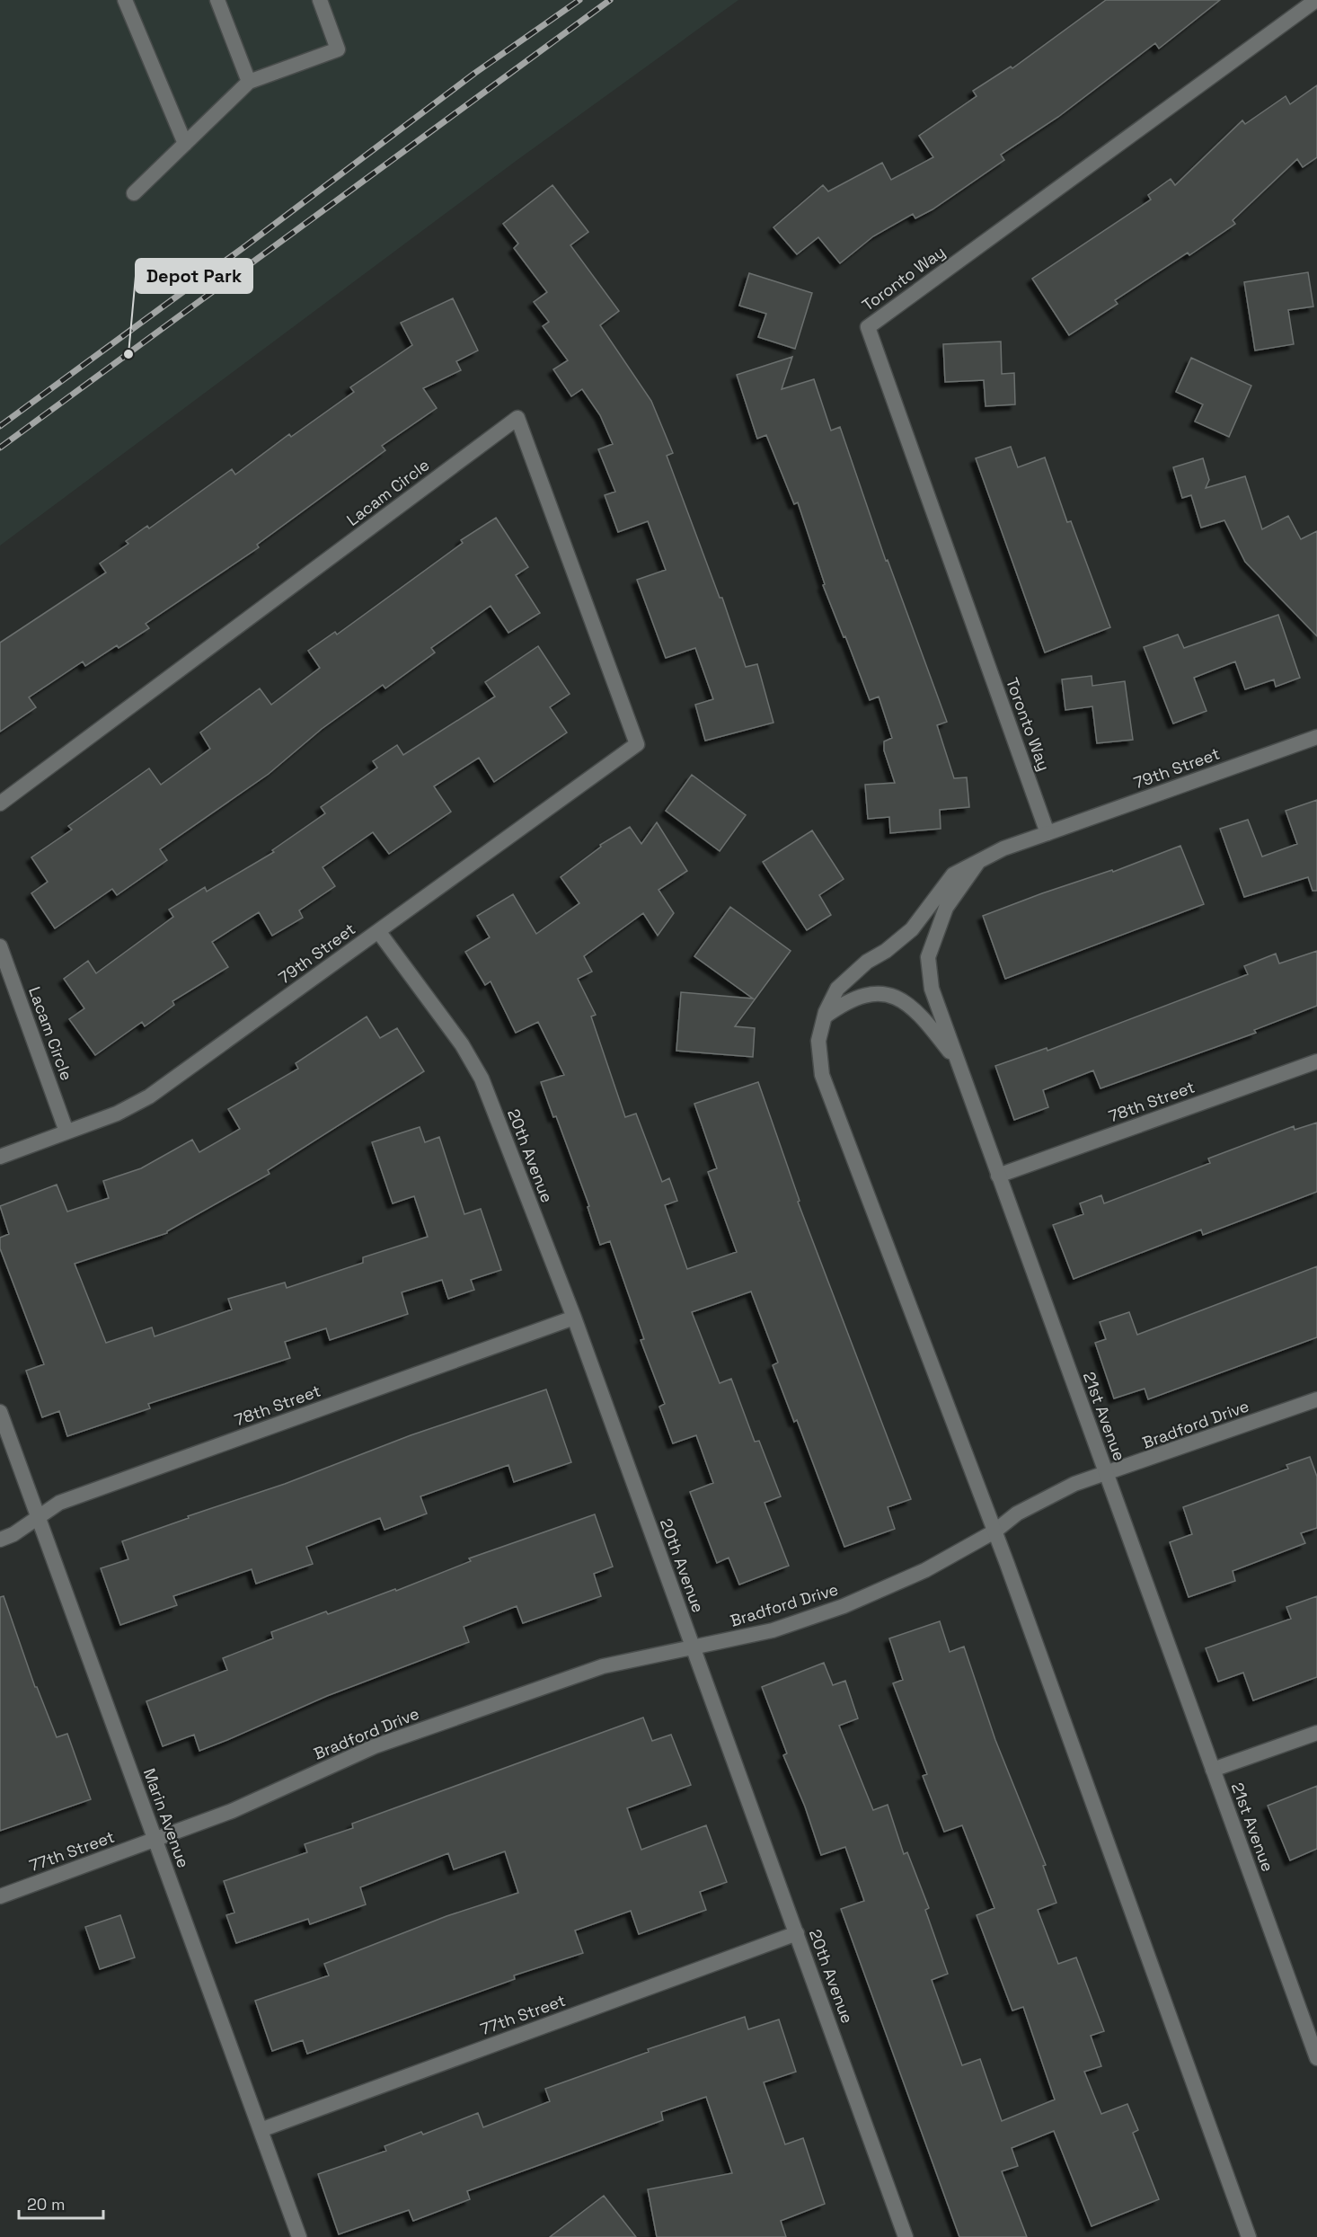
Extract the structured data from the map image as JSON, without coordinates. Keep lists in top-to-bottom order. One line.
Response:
{"streets":{"street":["Toronto Way","Lacam Circle","79th Street","78th Street","20th Avenue","21st Avenue","Bradford Drive","Marin Avenue","77th Street"]},"crossings":[["Toronto Way","79th Street"],["Toronto Way","21st Avenue"],["Lacam Circle","79th Street"],["79th Street","20th Avenue"],["79th Street","21st Avenue"],["78th Street","20th Avenue"],["78th Street","21st Avenue"],["78th Street","Marin Avenue"],["20th Avenue","Bradford Drive"],["20th Avenue","77th Street"],["21st Avenue","Bradford Drive"],["Bradford Drive","Marin Avenue"],["Bradford Drive","77th Street"],["Marin Avenue","77th Street"]],"places":["Depot Park"],"scale_bar":"20 m"}
